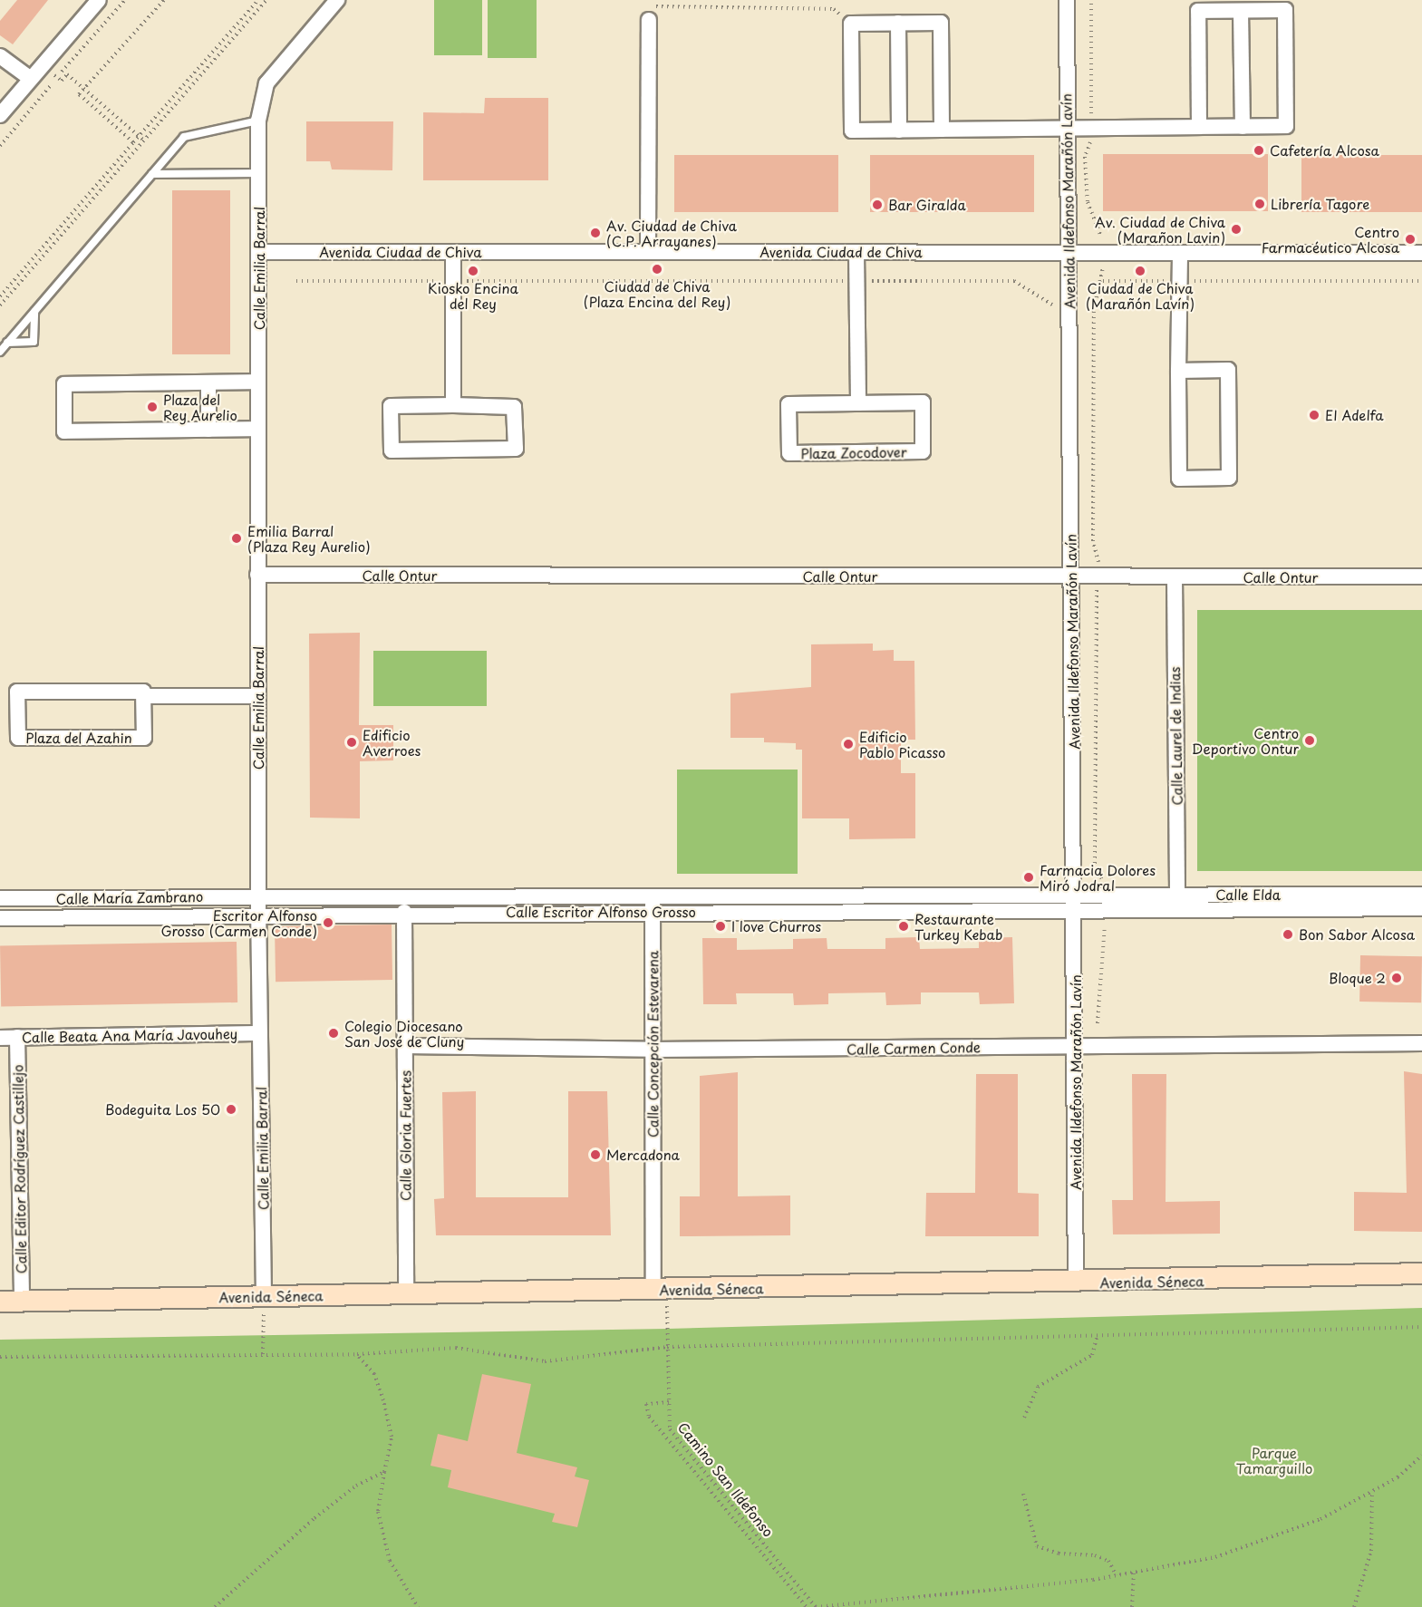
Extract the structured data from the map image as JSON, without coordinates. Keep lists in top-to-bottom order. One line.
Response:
{"streets":{"street":["Avenida Ildefonso Marañón Lavín","Avenida Ciudad de Chiva","Calle Emilia Barral","Plaza Zocodover","Calle Ontur","Calle Laurel de Indias","Plaza del Azahin","Calle Elda","Calle María Zambrano","Calle Escritor Alfonso Grosso","Calle Beata Ana María Javouhey","Calle Concepción Estevarena","Calle Carmen Conde","Calle Gloria Fuertes","Calle Editor Rodríguez Castillejo","Avenida Séneca"],"path":["Camino San Ildefonso"]},"crossings":[["Avenida Ildefonso Marañón Lavín","Avenida Ciudad de Chiva"],["Avenida Ildefonso Marañón Lavín","Calle Ontur"],["Avenida Ildefonso Marañón Lavín","Calle Elda"],["Avenida Ildefonso Marañón Lavín","Calle Escritor Alfonso Grosso"],["Avenida Ildefonso Marañón Lavín","Calle Carmen Conde"],["Avenida Ildefonso Marañón Lavín","Avenida Séneca"],["Avenida Ciudad de Chiva","Calle Emilia Barral"],["Calle Emilia Barral","Calle Ontur"],["Calle Emilia Barral","Plaza del Azahin"],["Calle Emilia Barral","Calle María Zambrano"],["Calle Emilia Barral","Calle Escritor Alfonso Grosso"],["Calle Emilia Barral","Calle Beata Ana María Javouhey"],["Calle Emilia Barral","Avenida Séneca"],["Calle Ontur","Calle Laurel de Indias"],["Calle Laurel de Indias","Calle Elda"],["Calle Elda","Calle Escritor Alfonso Grosso"],["Calle María Zambrano","Calle Escritor Alfonso Grosso"],["Calle Escritor Alfonso Grosso","Calle Concepción Estevarena"],["Calle Escritor Alfonso Grosso","Calle Gloria Fuertes"],["Calle Beata Ana María Javouhey","Calle Editor Rodríguez Castillejo"],["Calle Concepción Estevarena","Calle Carmen Conde"],["Calle Concepción Estevarena","Avenida Séneca"],["Calle Concepción Estevarena","Camino San Ildefonso"],["Calle Carmen Conde","Calle Gloria Fuertes"],["Calle Gloria Fuertes","Avenida Séneca"],["Calle Editor Rodríguez Castillejo","Avenida Séneca"],["Avenida Séneca","Camino San Ildefonso"]],"parks":["Parque Tamarguillo"],"places":["Cafetería Alcosa","Librería Tagore","Bar Giralda","Av. Ciudad de Chiva (Marañon Lavin)","Av. Ciudad de Chiva (C.P. Arrayanes)","Centro Farmacéutico Alcosa","Ciudad de Chiva (Plaza Encina del Rey)","Kiosko Encina del Rey","Ciudad de Chiva (Marañón Lavín)","Plaza del Rey Aurelio","EI Adelfa","Emilia Barral (Plaza Rey Aurelio)","Centro Deportivo Ontur","Edificio Averroes","Edificio Pablo Picasso","Farmacia Dolores Miró Jodral","Escritor Alfonso Grosso (Carmen Conde)","I love Churros","Restaurante Turkey Kebab","Bon Sabor Alcosa","Bloque 2","Colegio Diocesano San José de Cluny","Bodeguita Los 50","Mercadona"]}
